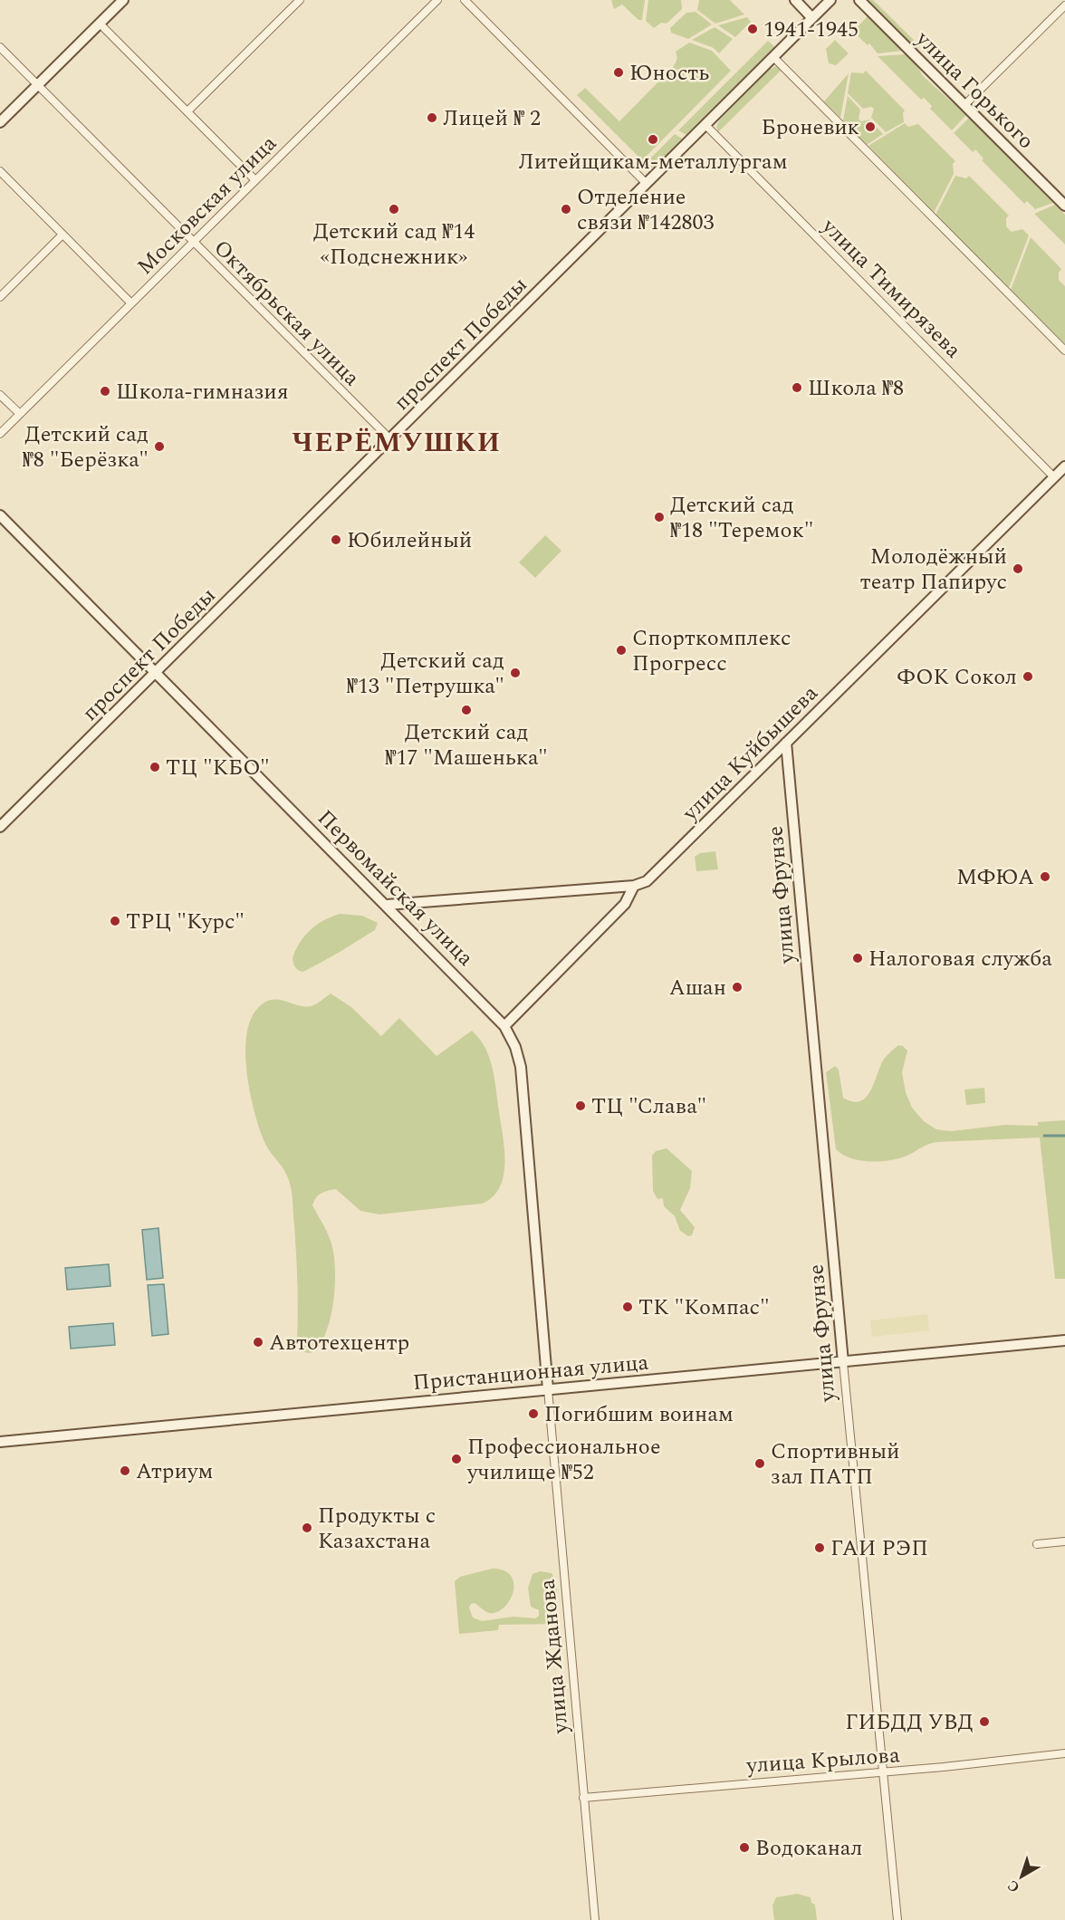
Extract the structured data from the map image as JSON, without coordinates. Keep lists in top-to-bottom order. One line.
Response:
{"streets":{"main road":["улица Горького","проспект Победы","улица Куйбышева","Первомайская улица","улица Фрунзе","Пристанционная улица"],"street":["Московская улица","улица Тимирязева","Октябрьская улица","улица Жданова","улица Крылова"]},"crossings":[["Московская улица","Октябрьская улица"],["улица Тимирязева","проспект Победы"],["улица Тимирязева","улица Куйбышева"],["Октябрьская улица","проспект Победы"],["проспект Победы","Первомайская улица"],["улица Куйбышева","Первомайская улица"],["улица Куйбышева","улица Фрунзе"],["Первомайская улица","Пристанционная улица"],["Первомайская улица","улица Жданова"],["улица Фрунзе","Пристанционная улица"],["улица Фрунзе","улица Крылова"],["Пристанционная улица","улица Жданова"],["улица Жданова","улица Крылова"]],"districts":["ЧЕРЁМУШКИ"],"places":["1941-1945","Юность","Лицей № 2","Броневик","Литейщикам-металлургам","Детский сад №14 «Подснежник»","Отделение связи №142803","Школа №8","Школа-гимназия","Детский сад №8 \"Берёзка\"","Детский сад №18 \"Теремок\"","Юбилейный","Молодёжный театр Папирус","Спорткомплекс Прогресс","Детский сад №13 \"Петрушка\"","ФОК Сокол","Детский сад №17 \"Машенька\"","ТЦ \"КБО\"","МФЮА","ТРЦ \"Курс\"","Налоговая служба","Ашан","ТЦ \"Слава\"","ТК \"Компас\"","Автотехцентр","Погибшим воинам","Профессиональное училище №52","Спортивный зал ПАТП","Атриум","Продукты с Казахстана","ГАИ РЭП","ГИБДД УВД","Водоканал"],"north":"bottom left"}
